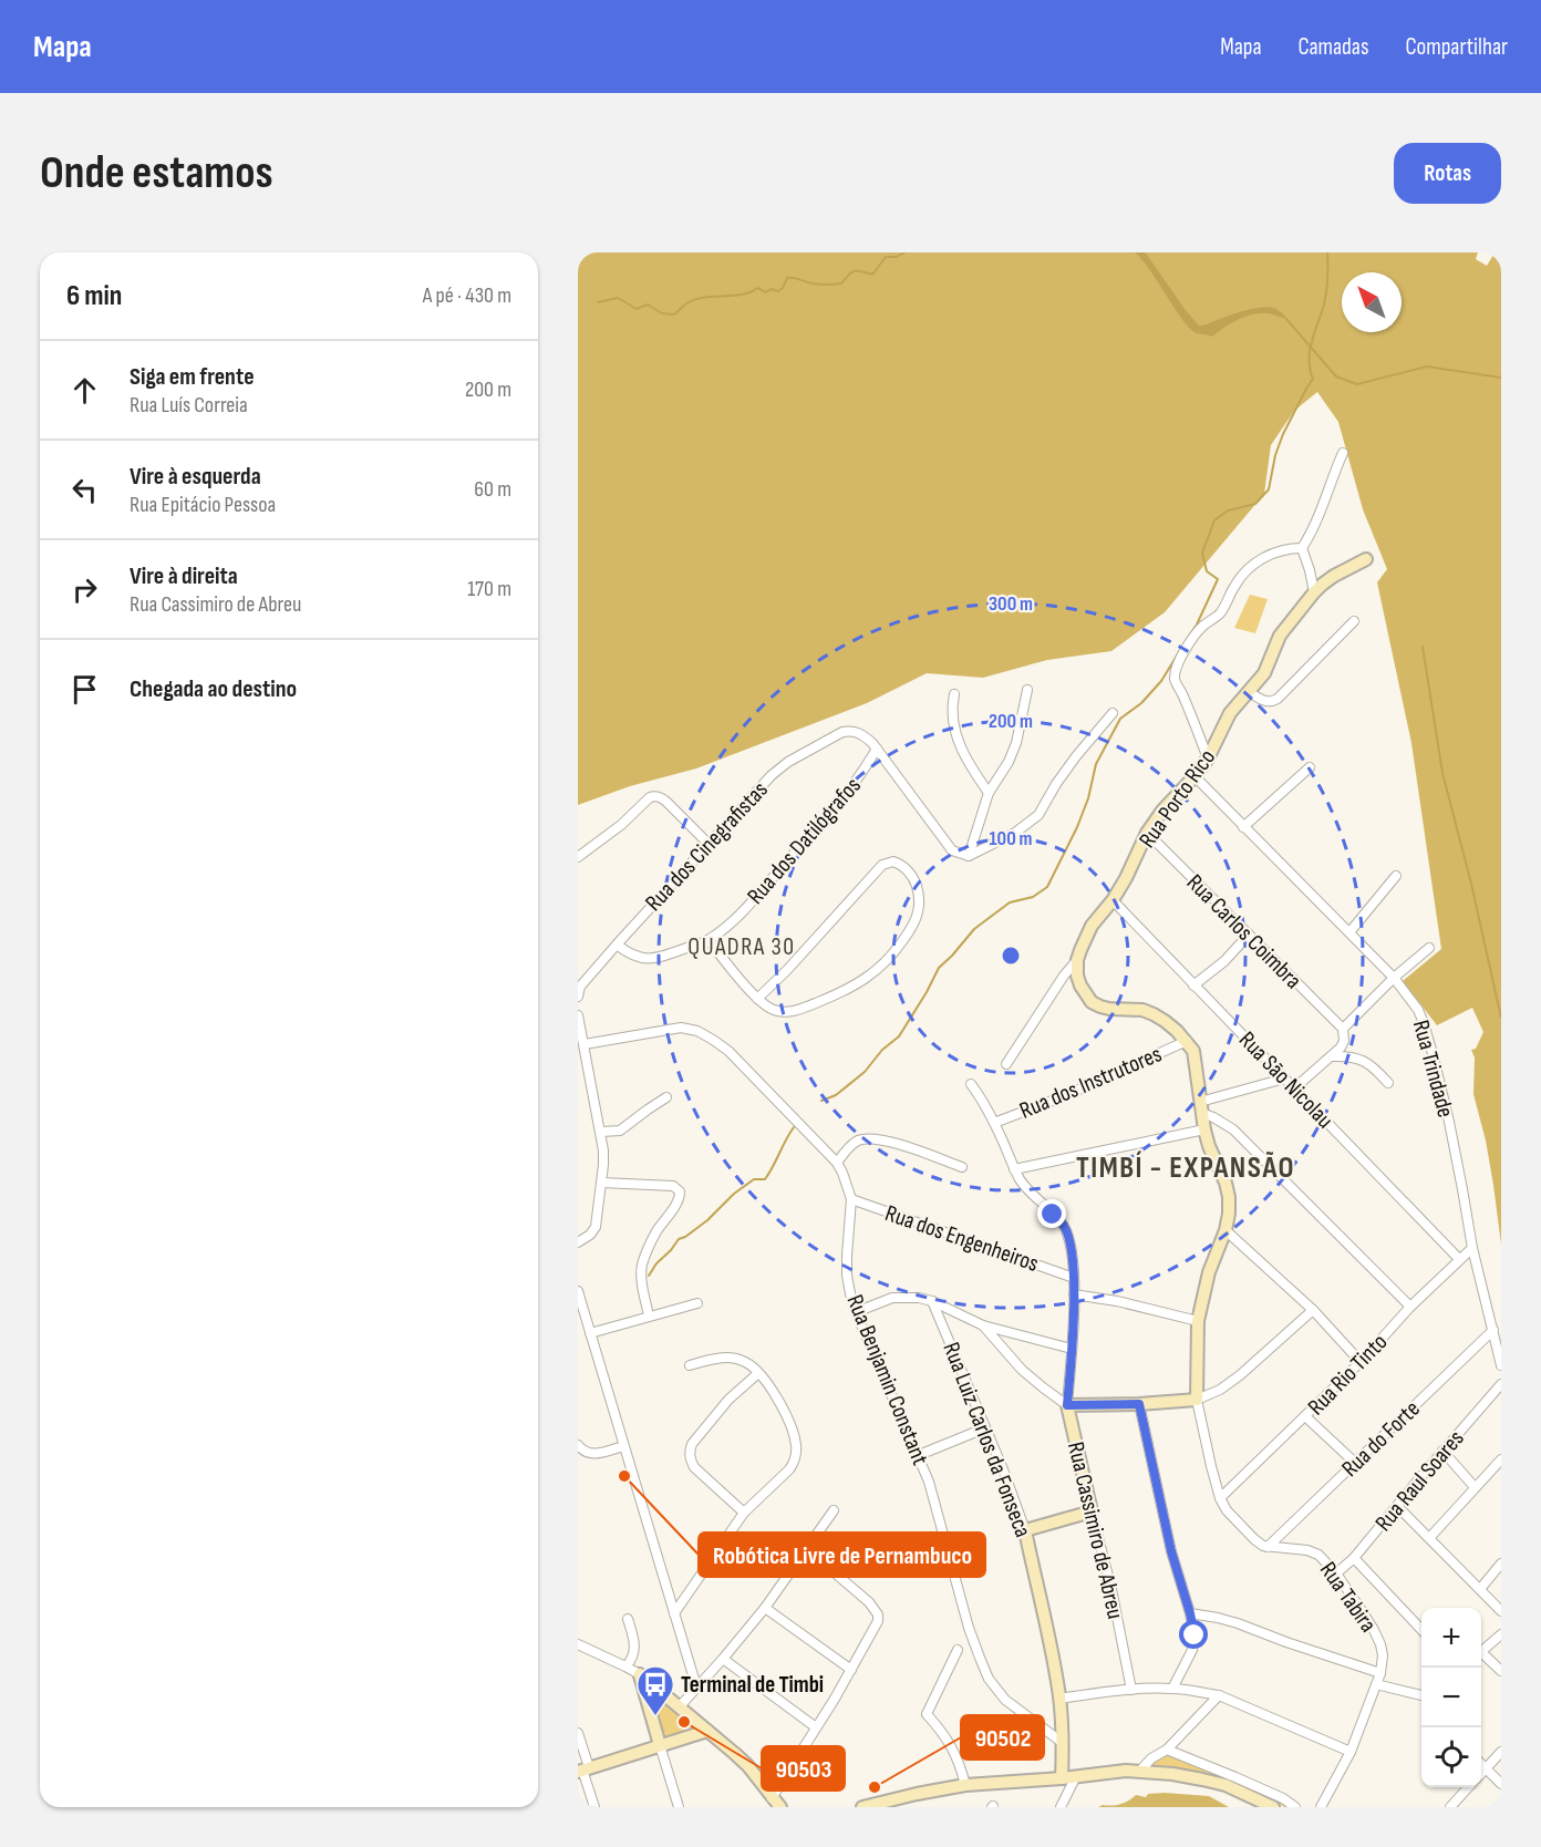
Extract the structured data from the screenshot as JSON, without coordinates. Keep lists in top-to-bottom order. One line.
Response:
{"streets":{"street":["Rua Porto Rico","Rua dos Datilógrafos","Rua dos Cinegrafistas","Rua Carlos Coimbra","Rua Trindade","Rua São Nicolau","Rua dos Instrutores","Rua dos Engenheiros","Rua Rio Tinto","Rua Benjamin Constant","Rua do Forte","Rua Luiz Carlos da Fonseca","Rua Raul Soares","Rua Cassimiro de Abreu","Rua Tabira"]},"crossings":[["Rua Porto Rico","Rua Carlos Coimbra"],["Rua Porto Rico","Rua Trindade"],["Rua Porto Rico","Rua São Nicolau"],["Rua dos Datilógrafos","Rua dos Cinegrafistas"],["Rua Trindade","Rua Rio Tinto"],["Rua Trindade","Rua do Forte"],["Rua São Nicolau","Rua Rio Tinto"],["Rua dos Instrutores","Rua Cassimiro de Abreu"],["Rua dos Engenheiros","Rua Benjamin Constant"],["Rua dos Engenheiros","Rua Cassimiro de Abreu"],["Rua Benjamin Constant","Rua Luiz Carlos da Fonseca"],["Rua do Forte","Rua Tabira"],["Rua Raul Soares","Rua Tabira"]],"districts":["QUADRA 30","TIMBÍ - EXPANSÃO"],"places":{"other":["Robótica Livre de Pernambuco","90503","90502"],"bus stop":["Terminal de Timbi"]},"north":"top left","page":{"header":"Mapa","nav":["Mapa","Camadas","Compartilhar"],"buttons":"Rotas","title":"Onde estamos","heading":["6 min","A pé · 430 m"],"list":[["Siga em frente","Rua Luís Correia","200 m"],["Vire à esquerda","Rua Epitácio Pessoa","60 m"],["Vire à direita","Rua Cassimiro de Abreu","170 m"],"Chegada ao destino"],"map_buttons":["+","−"]},"rings":["300 m","200 m","100 m"]}
